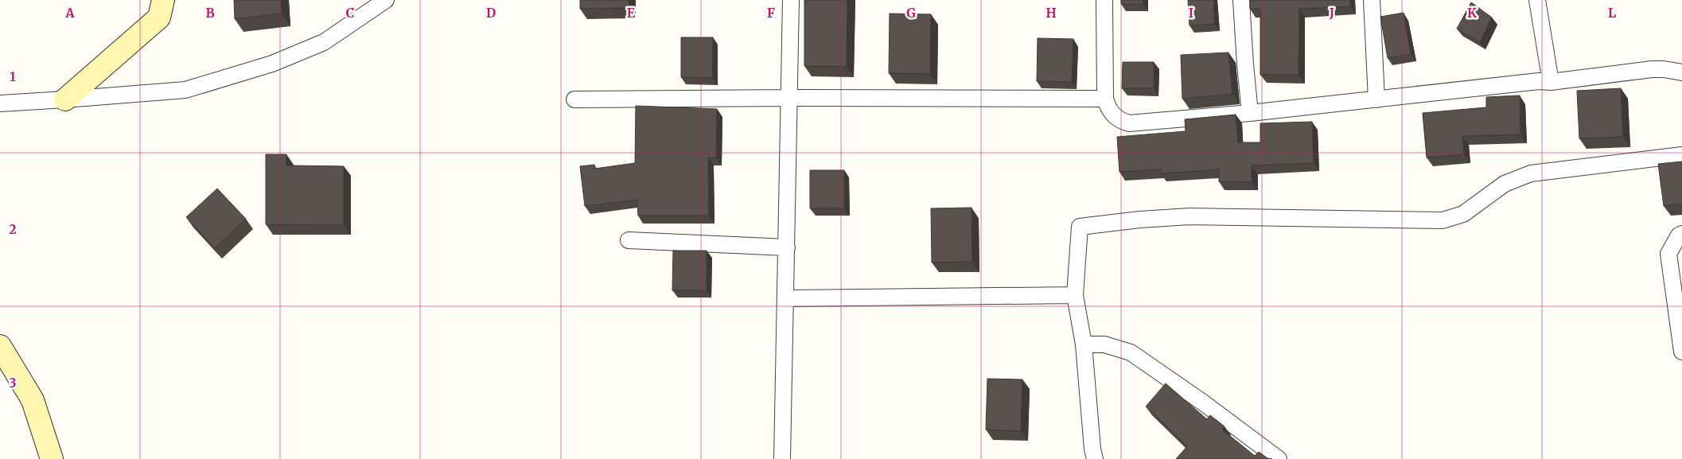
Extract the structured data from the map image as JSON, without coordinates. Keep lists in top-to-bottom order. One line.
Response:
{"grid":{"columns":["A","B","C","D","E","F","G","H","I","J","K","L"],"rows":["1","2","3"]}}
